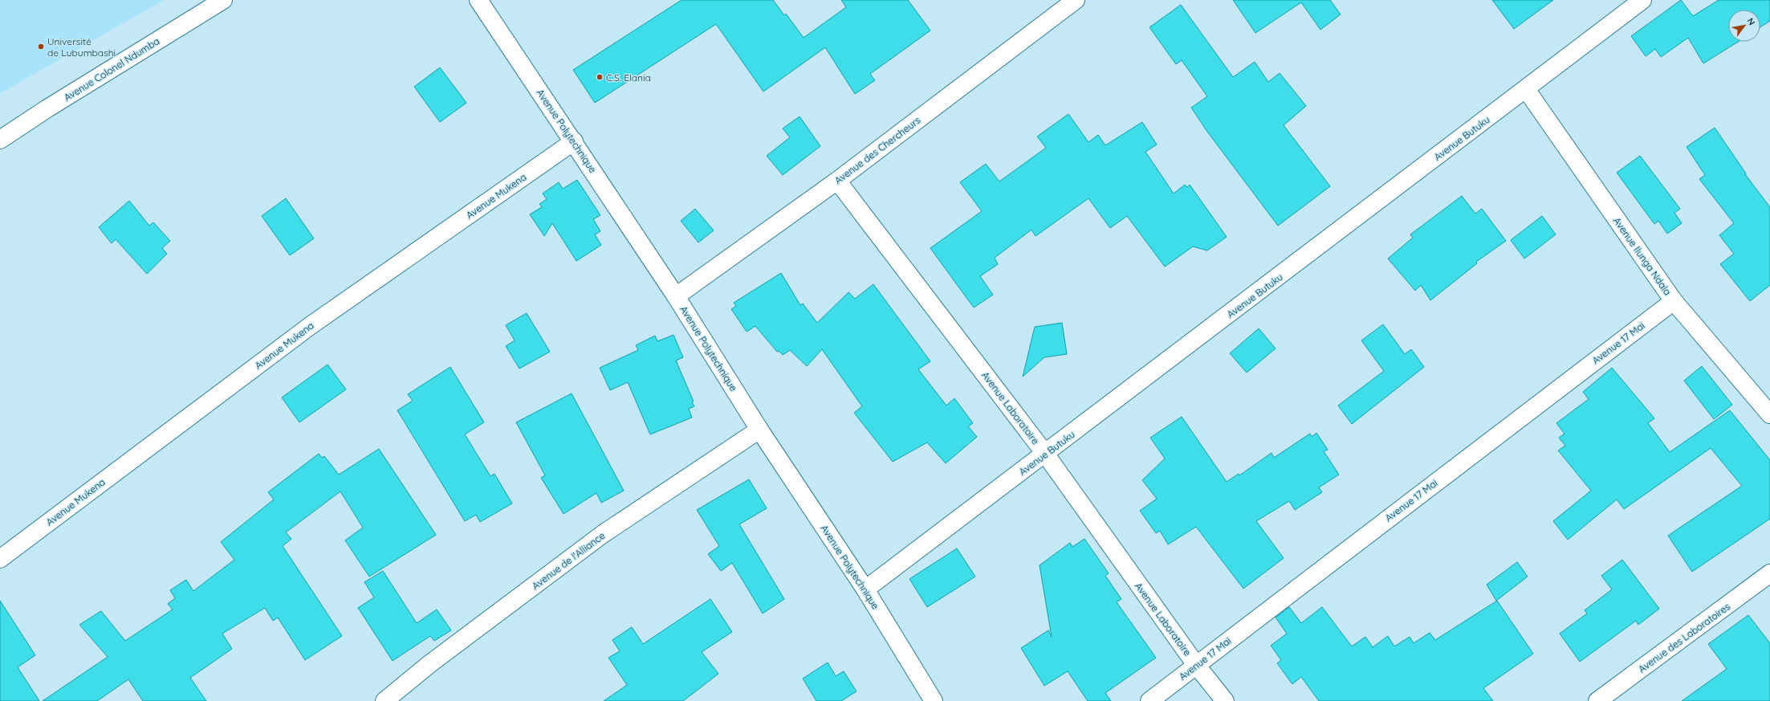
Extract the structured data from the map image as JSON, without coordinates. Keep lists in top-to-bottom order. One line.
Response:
{"streets":{"street":["Avenue Colonel Ndumba","Avenue Polytechnique","Avenue Butuku","Avenue des Chercheurs","Avenue Mukena","Avenue Ilunga Ndala","Avenue 17 Mai","Avenue Laboratoire","Avenue de l'Alliance","Avenue des Laboratoires"]},"crossings":[["Avenue Polytechnique","Avenue Butuku"],["Avenue Polytechnique","Avenue des Chercheurs"],["Avenue Polytechnique","Avenue Mukena"],["Avenue Polytechnique","Avenue de l'Alliance"],["Avenue Butuku","Avenue Ilunga Ndala"],["Avenue Butuku","Avenue Laboratoire"],["Avenue des Chercheurs","Avenue Laboratoire"],["Avenue Ilunga Ndala","Avenue 17 Mai"],["Avenue 17 Mai","Avenue Laboratoire"]],"places":["Université de Lubumbashi","C.S. Elania"],"north":"top right"}
